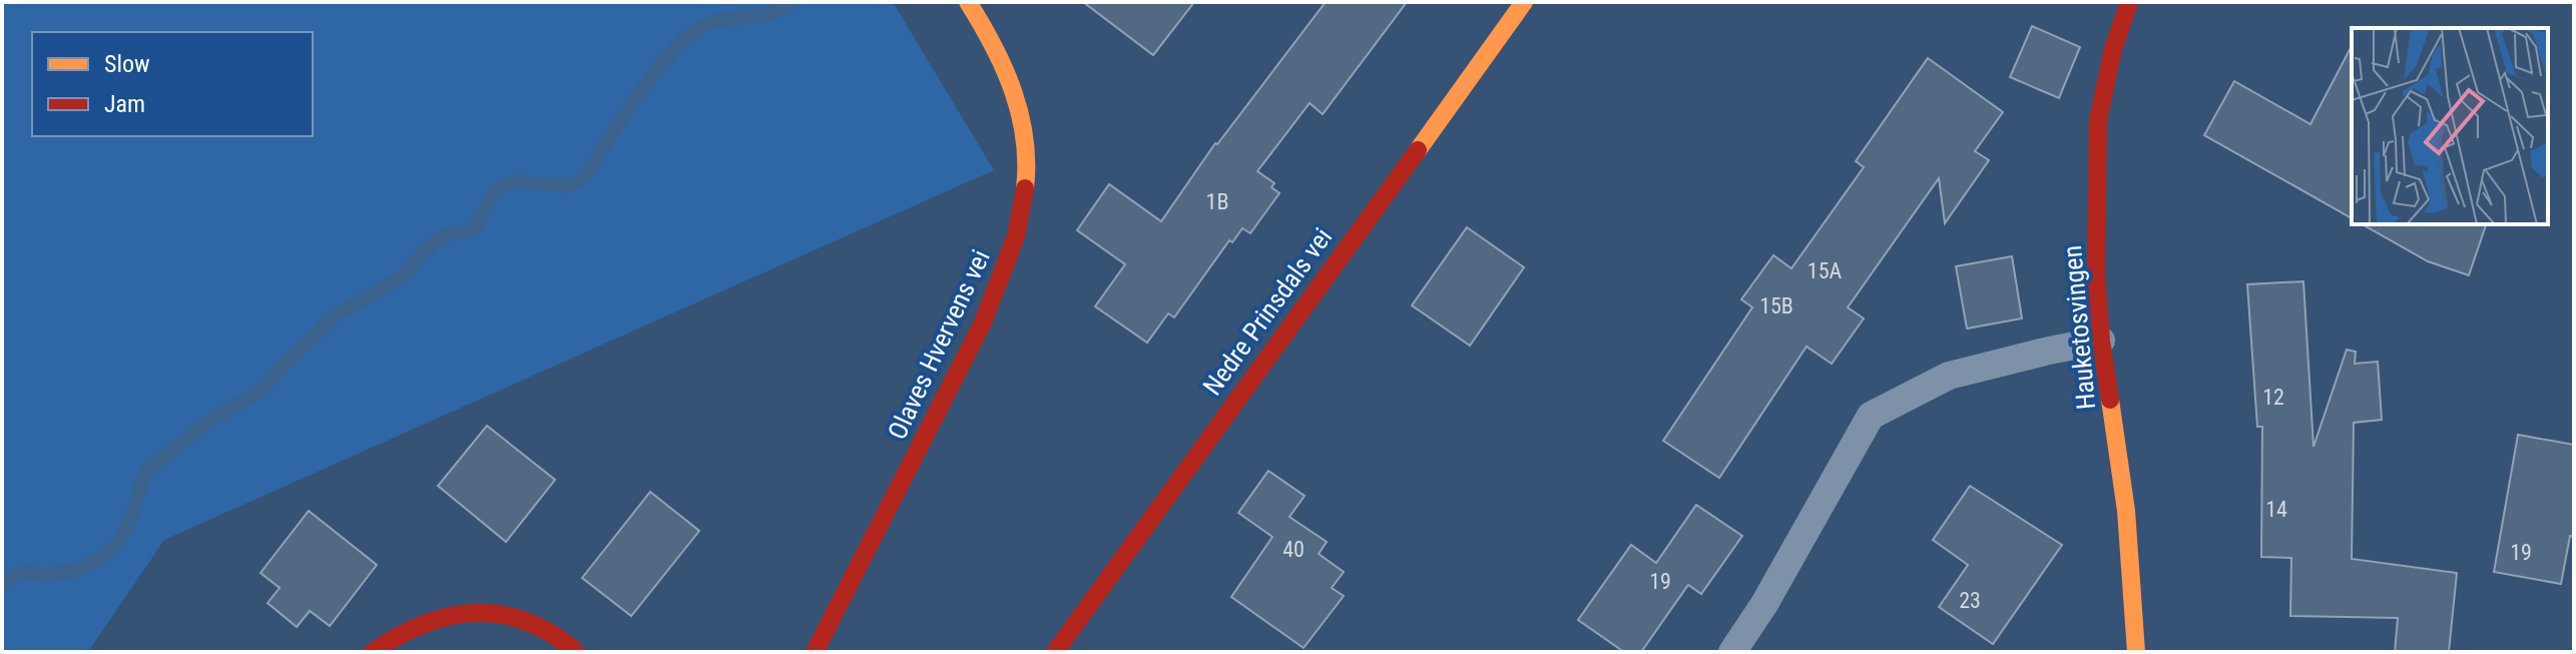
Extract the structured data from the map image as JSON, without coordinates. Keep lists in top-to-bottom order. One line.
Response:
{"streets":{"street":["Nedre Prinsdals vei","Hauketosvingen","Olaves Hvervens vei"]},"house_numbers":["1B","15A","15B","12","14","40","19","19","23"],"legend":["Slow","Jam"]}
